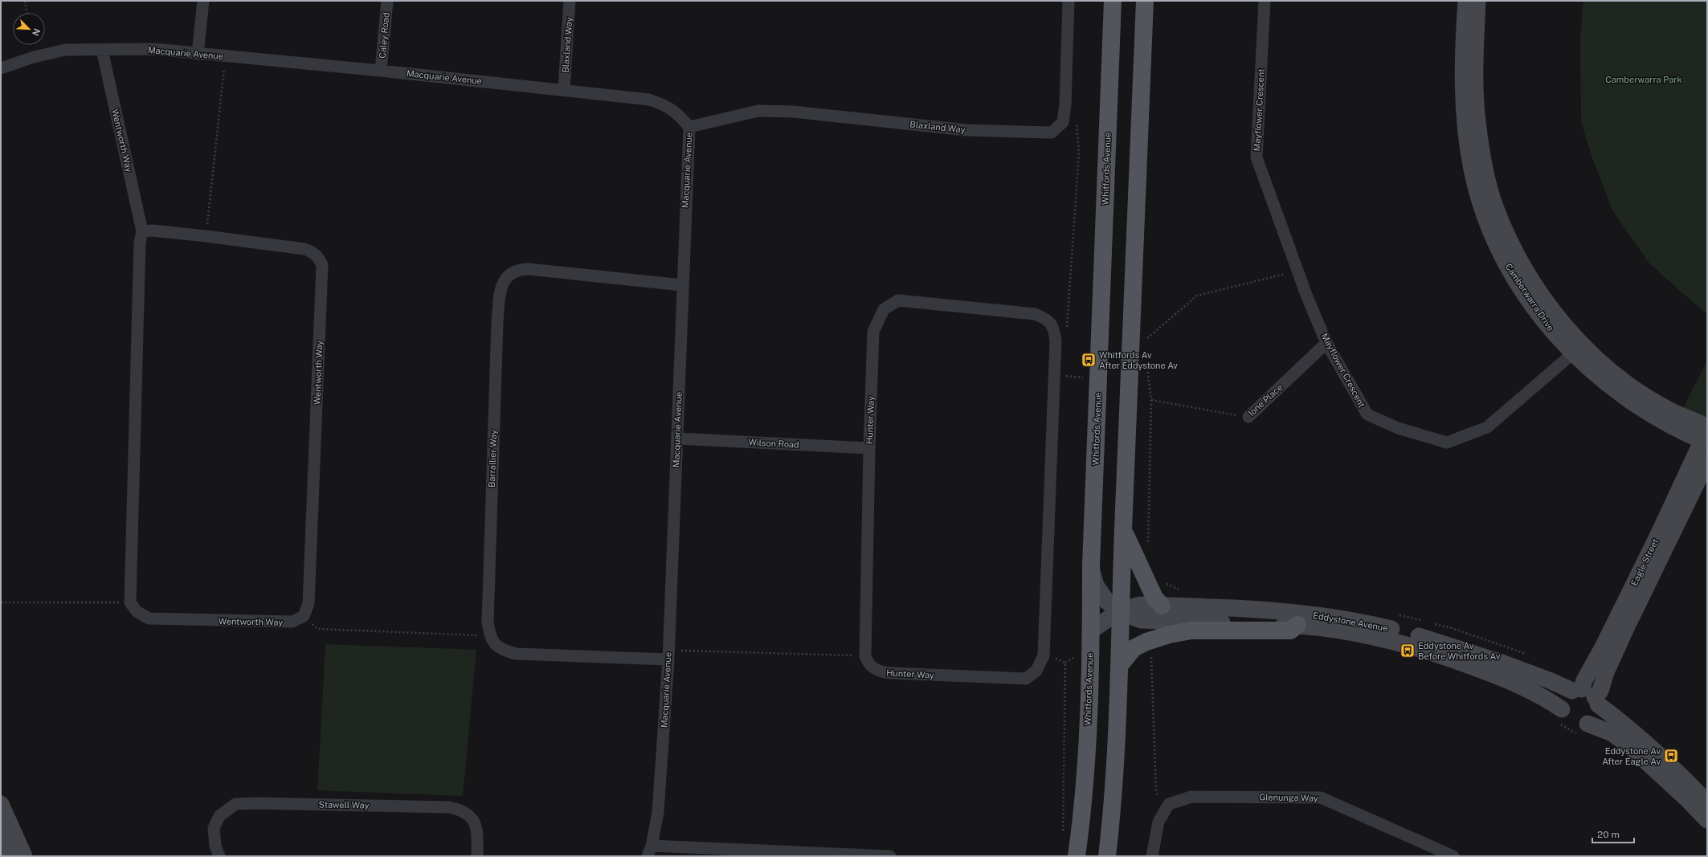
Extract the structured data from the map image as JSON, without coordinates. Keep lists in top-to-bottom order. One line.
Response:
{"streets":{"main road":["Whitfords Avenue"],"street":["Caley Road","Blaxland Way","Macquarie Avenue","Mayflower Crescent","Wentworth Way","Camberwarra Drive","Ione Place","Hunter Way","Wilson Road","Barrallier Way","Eagle Street","Eddystone Avenue","Glenunga Way","Stawell Way"]},"crossings":[["Caley Road","Macquarie Avenue"],["Blaxland Way","Macquarie Avenue"],["Macquarie Avenue","Wentworth Way"],["Macquarie Avenue","Wilson Road"],["Macquarie Avenue","Barrallier Way"],["Mayflower Crescent","Camberwarra Drive"],["Mayflower Crescent","Ione Place"],["Whitfords Avenue","Eddystone Avenue"],["Camberwarra Drive","Eagle Street"],["Hunter Way","Wilson Road"],["Eagle Street","Eddystone Avenue"]],"parks":["Camberwarra Park"],"places":{"bus stop":["Whitfords Av After Eddystone Av","Eddystone Av Before Whitfords Av","Eddystone Av After Eagle Av"]},"scale_bar":"20 m","north":"bottom right"}
